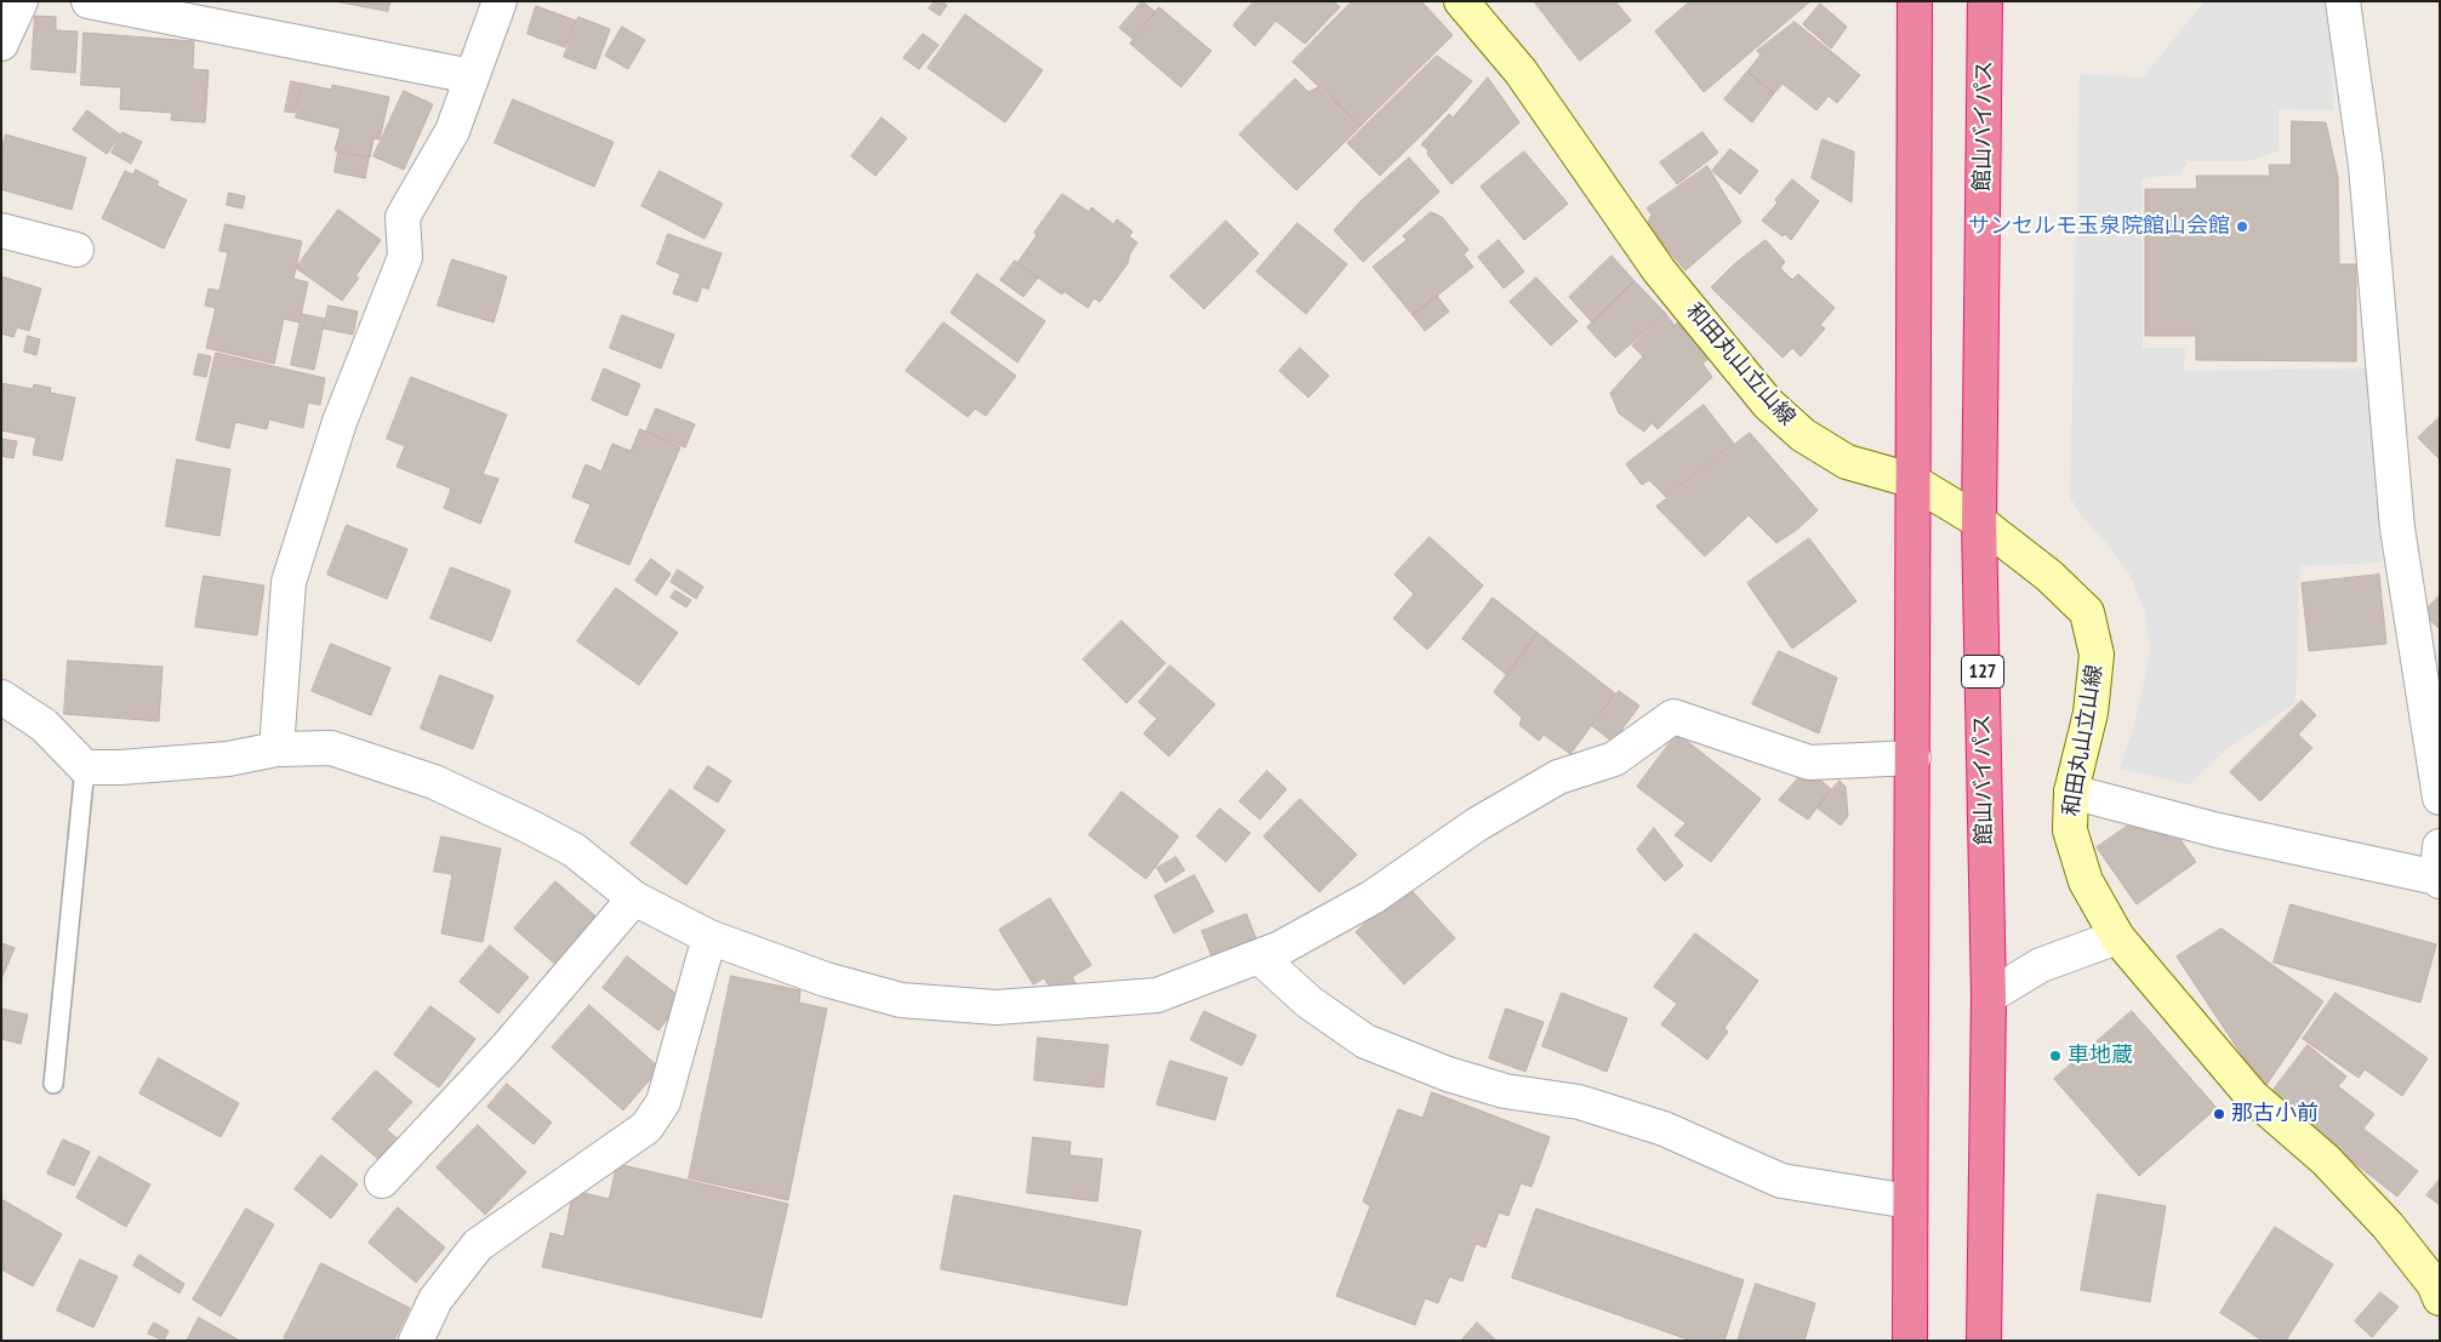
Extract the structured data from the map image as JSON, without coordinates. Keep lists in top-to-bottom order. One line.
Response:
{"streets":{"highway":["館山バイパス","127"],"main road":["和田丸山立山線"]},"crossings":[["館山バイパス","和田丸山立山線"]],"places":["サンセルモ玉泉院館山会館","車地蔵","那古小前"]}
